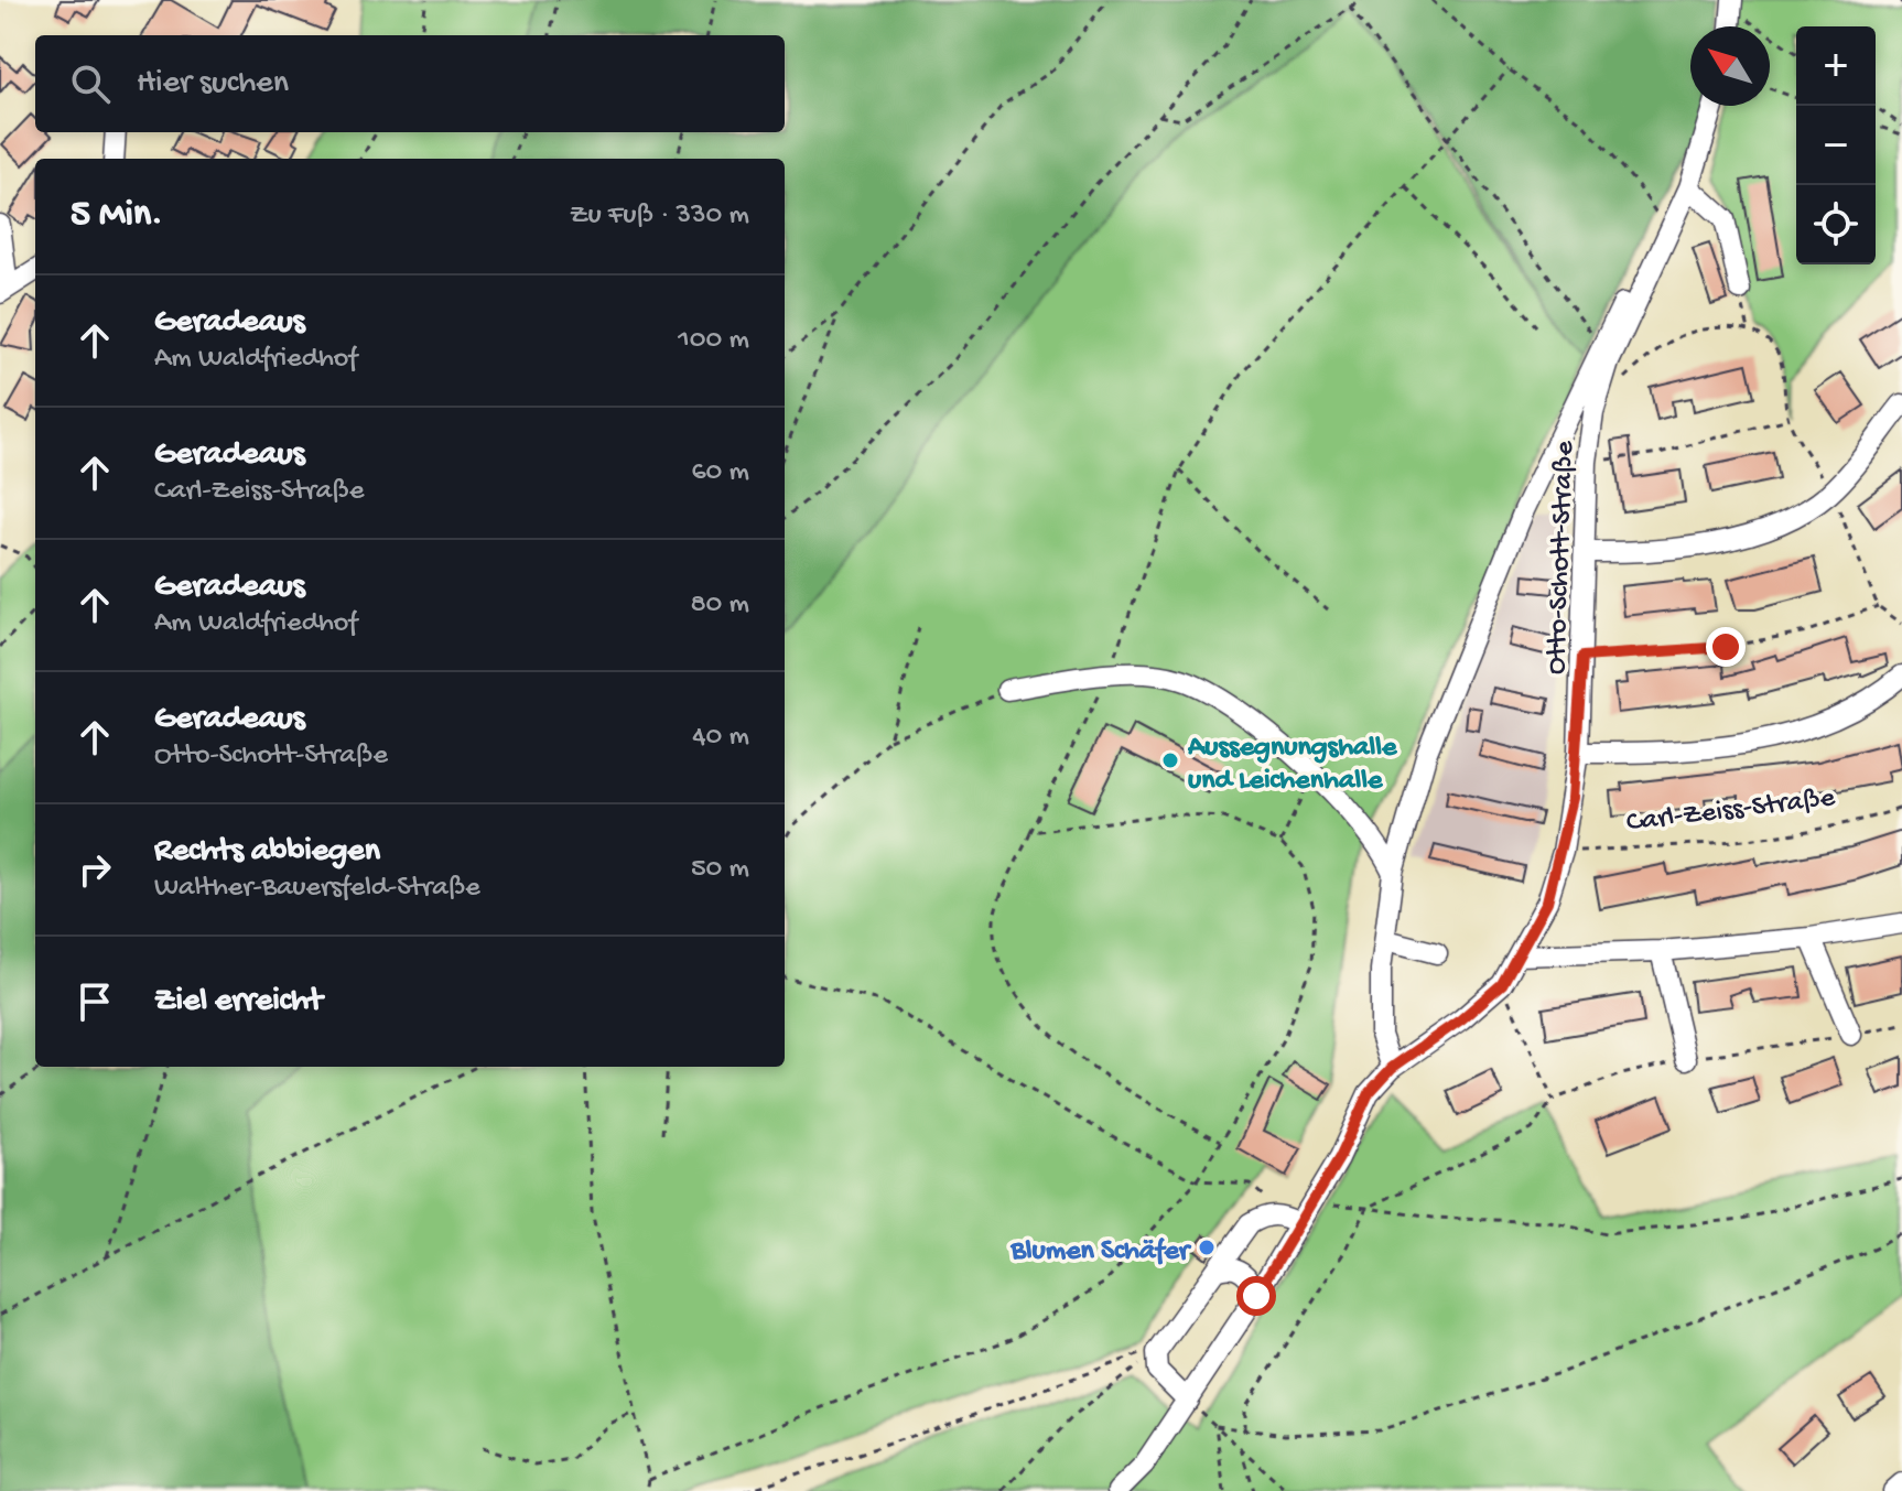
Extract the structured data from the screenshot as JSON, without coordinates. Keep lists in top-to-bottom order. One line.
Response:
{"streets":{"street":["Otto-Schott-Straße"],"path":["Carl-Zeiss-Straße"]},"crossings":[["Otto-Schott-Straße","Carl-Zeiss-Straße"]],"places":["Aussegnungshalle und Leichenhalle","Blumen Schäfer"],"north":"top left","page":{"map_buttons":["+","−"],"search":"Hier suchen","heading":["5 Min.","Zu Fuß · 330 m"],"list":[["Geradeaus","Am Waldfriedhof","100 m"],["Geradeaus","Carl-Zeiss-Straße","60 m"],["Geradeaus","Am Waldfriedhof","80 m"],["Geradeaus","Otto-Schott-Straße","40 m"],["Rechts abbiegen","Walther-Bauersfeld-Straße","50 m"],"Ziel erreicht"]}}
